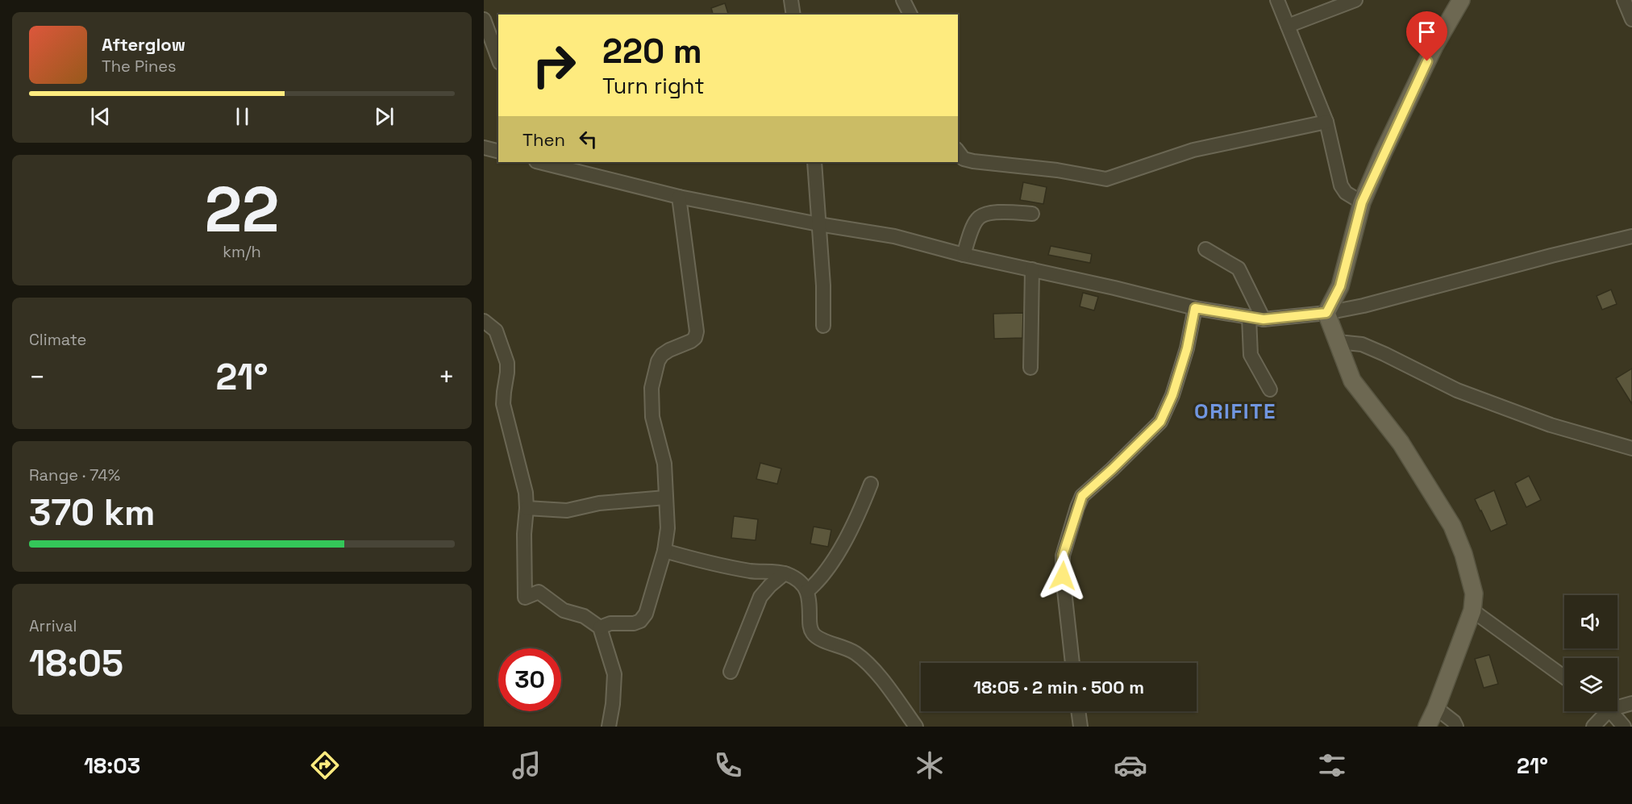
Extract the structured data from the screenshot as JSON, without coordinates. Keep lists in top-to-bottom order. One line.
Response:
{"districts":["ORIFITE"],"page":{"turn":["220 m","Turn right"],"song":["Afterglow","The Pines"],"then":"Then","tile":[["22","km/h"],"Climate",["Range · 74%","370 km"],["Arrival","18:05"]],"heat":["−","21°","+"],"limit":"30","trip":"18:05 · 2 min · 500 m","tabs":["18:03","21°"]}}
